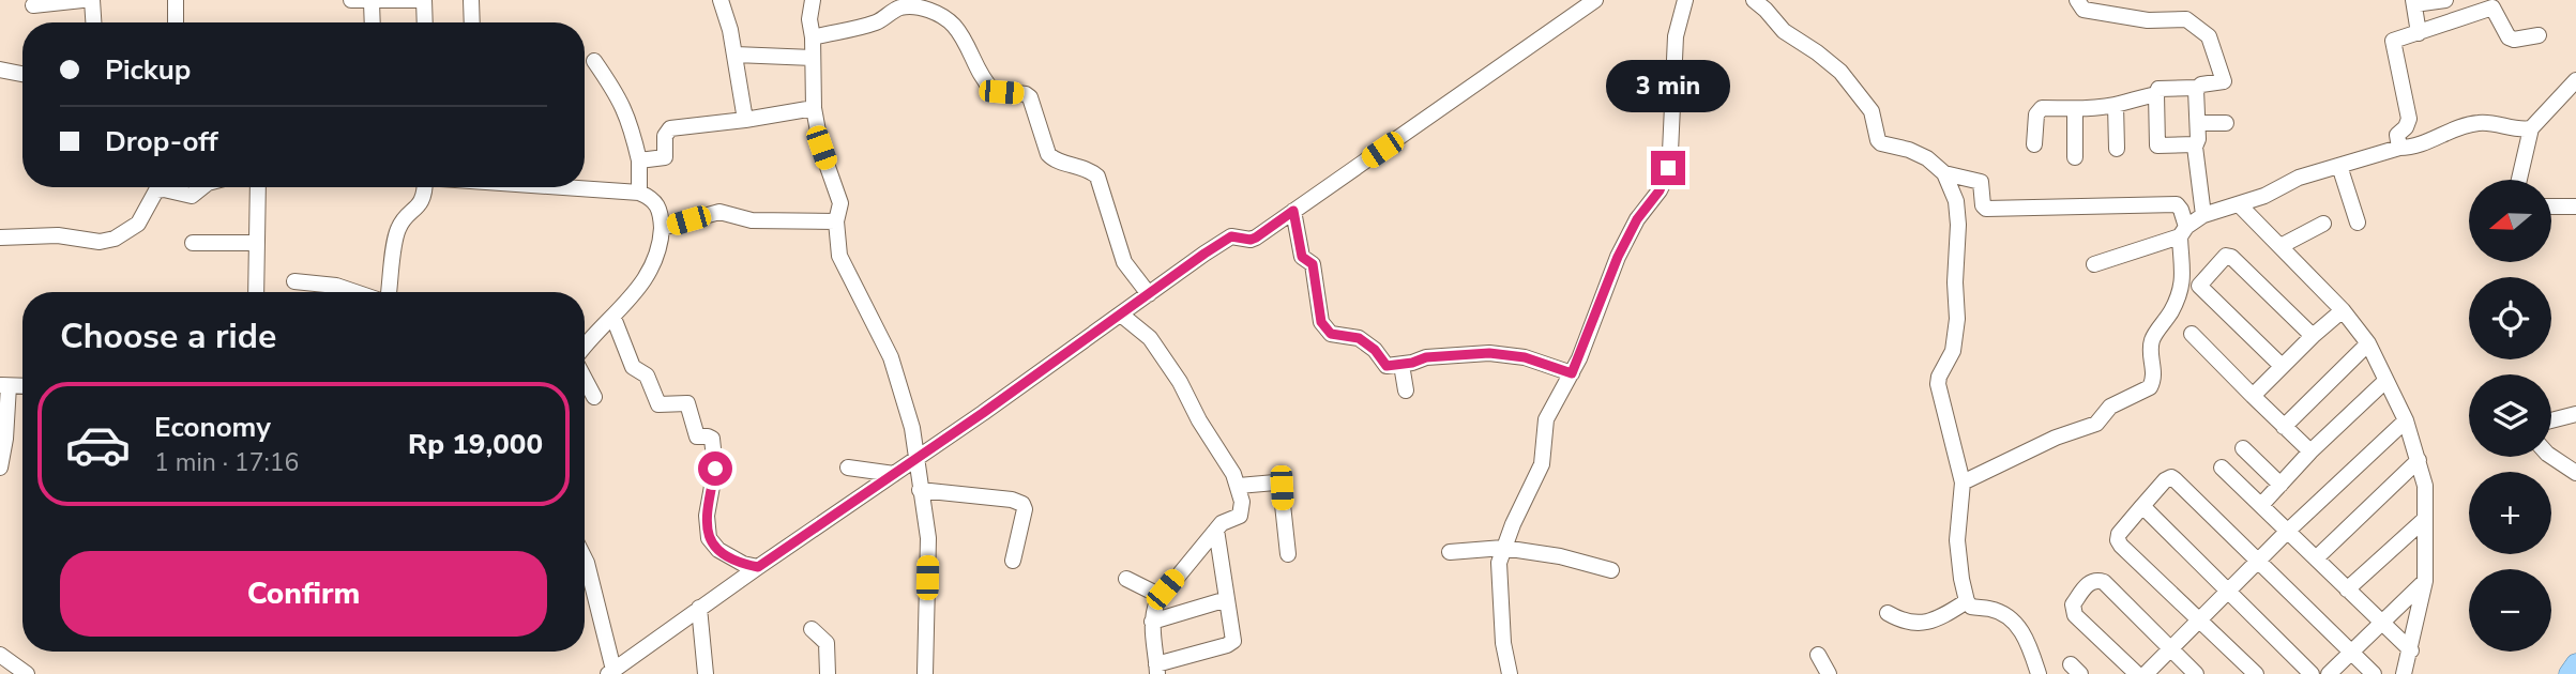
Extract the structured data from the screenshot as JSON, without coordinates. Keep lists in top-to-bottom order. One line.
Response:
{"north":"left","page":{"banner":["Pickup","Drop-off"],"bubble":"3 min","map_buttons":["+","−"],"heading":"Choose a ride","list":[{"name":"Economy","note":"1 min · 17:16","value":"Rp 19,000"}],"buttons":"Confirm"}}
